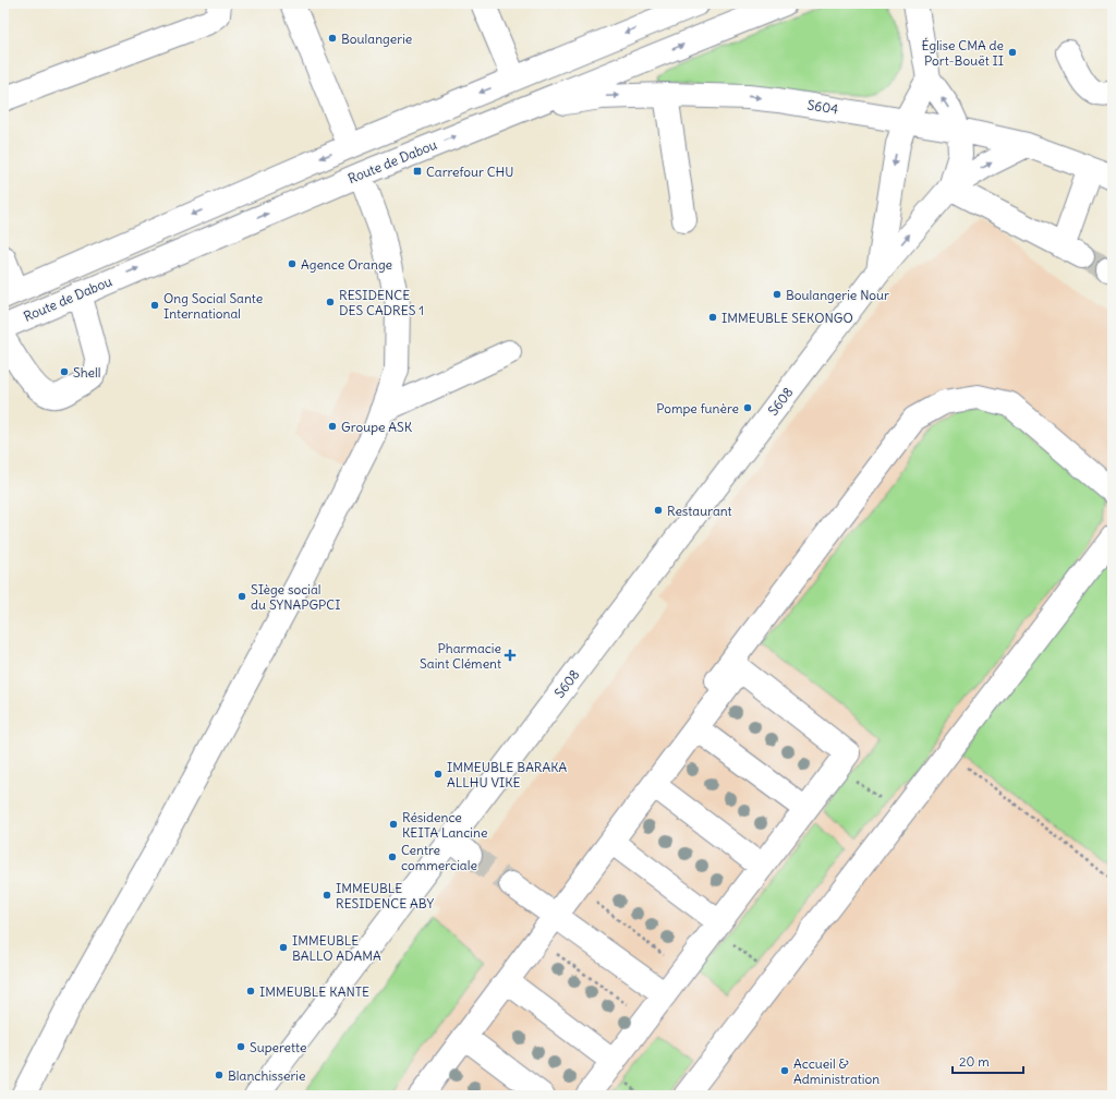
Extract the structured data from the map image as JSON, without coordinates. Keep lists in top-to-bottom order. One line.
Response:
{"streets":{"street":["S604","Route de Dabou","S608"]},"crossings":[["S604","Route de Dabou"],["S604","S608"]],"one_way":["S604"],"places":{"other":["Boulangerie","Église CMA de Port-Bouët II","Agence Orange","Boulangerie Nour","RESIDENCE DES CADRES 1","Ong Social Sante International","IMMEUBLE SEKONGO","Shell","Pompe funère","Groupe ASK","Restaurant","SIège social du SYNAPGPCI","IMMEUBLE BARAKA ALLHU VIKE","Résidence KEITA Lancine","Centre commerciale","IMMEUBLE RESIDENCE ABY","IMMEUBLE BALLO ADAMA","IMMEUBLE KANTE","Superette","Accueil & Administration","Blanchisserie"],"transit":["Carrefour CHU"],"health":["Pharmacie Saint Clément"]},"scale_bar":"20 m"}
